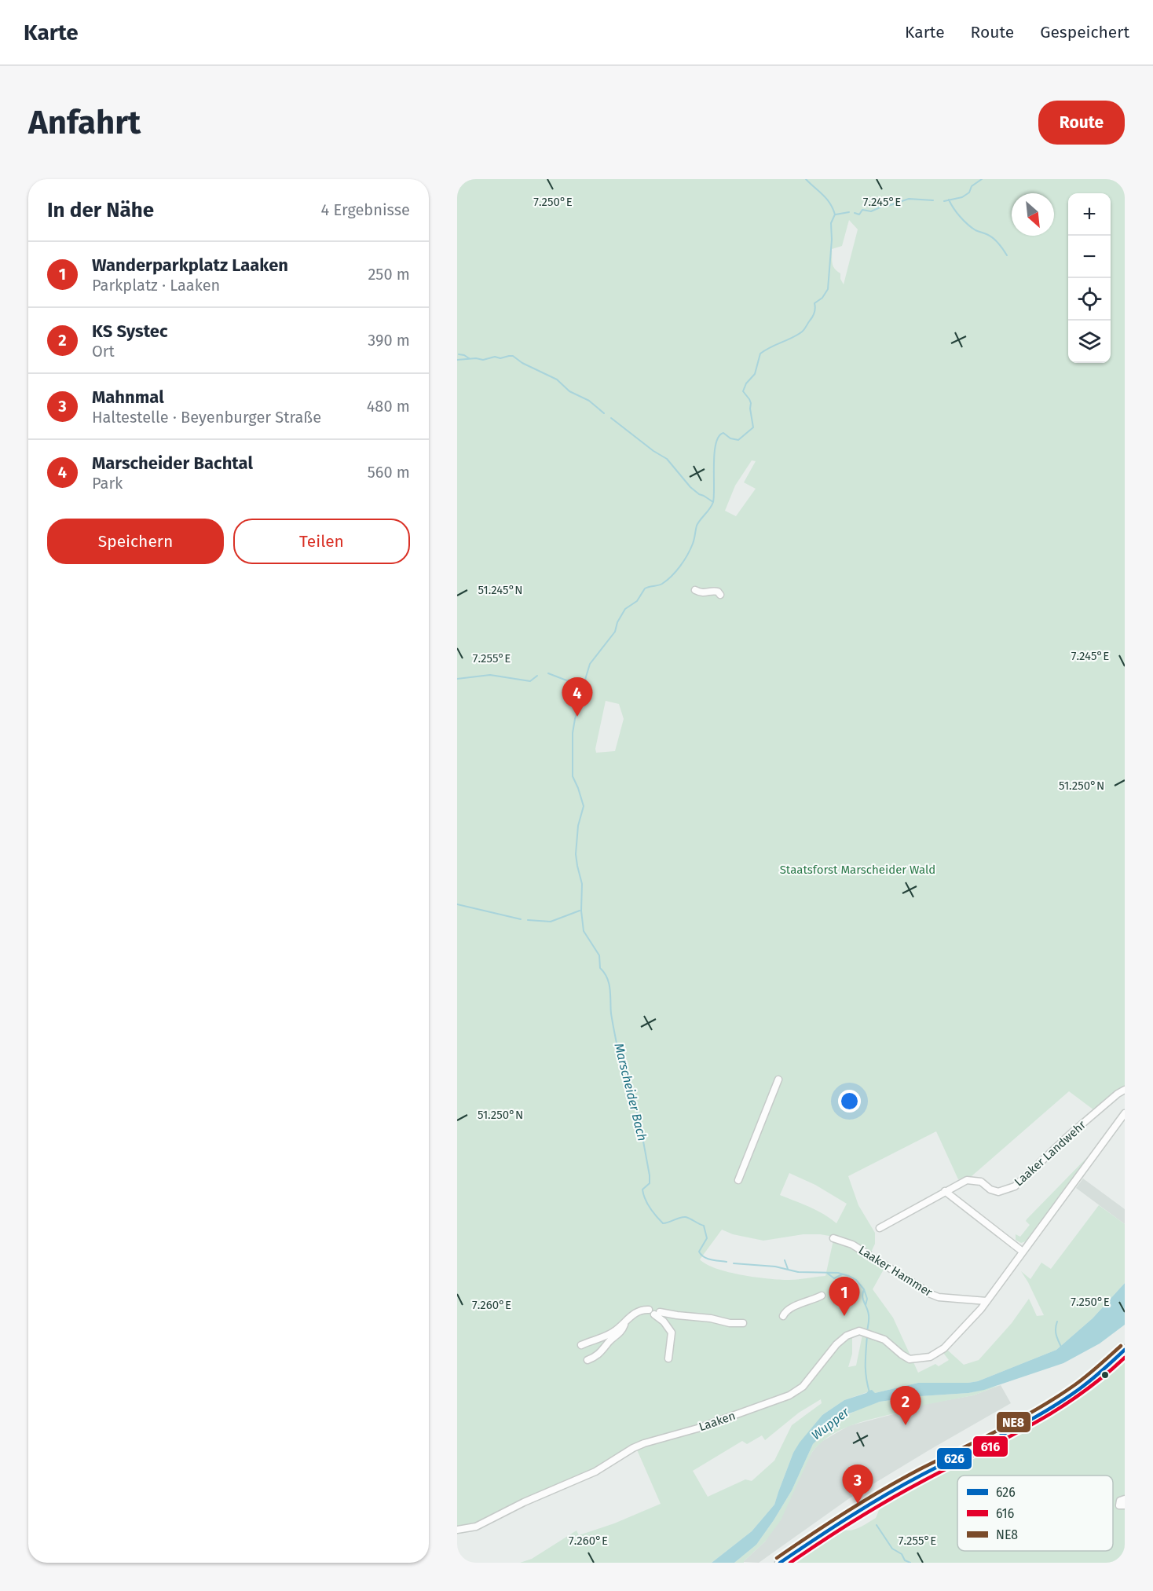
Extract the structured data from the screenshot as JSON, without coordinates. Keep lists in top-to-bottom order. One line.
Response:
{"streets":{"street":["Laaker Landwehr","Laaker Hammer","Laaken"]},"crossings":[["Laaker Hammer","Laaken"]],"water":["Marscheider Bach","Wupper"],"parks":["Staatsforst Marscheider Wald"],"lines":["transit line NE8","transit line 626","transit line 616"],"legend":["626","616","NE8"],"north":"bottom right","page":{"header":"Karte","nav":["Karte","Route","Gespeichert"],"buttons":["Route",["Speichern","Teilen"]],"title":"Anfahrt","heading":["In der Nähe","4 Ergebnisse"],"map_buttons":["+","−"],"list":[{"mark":"1","name":"Wanderparkplatz Laaken","note":"Parkplatz · Laaken","value":"250 m"},{"mark":"2","name":"KS Systec","note":"Ort","value":"390 m"},{"mark":"3","name":"Mahnmal","note":"Haltestelle · Beyenburger Straße","value":"480 m"},{"mark":"4","name":"Marscheider Bachtal","note":"Park","value":"560 m"}],"pins":["4","1","2","3"]},"coordinates":["7.250°E","7.245°E","51.245°N","7.255°E","51.250°N","7.260°E"]}
